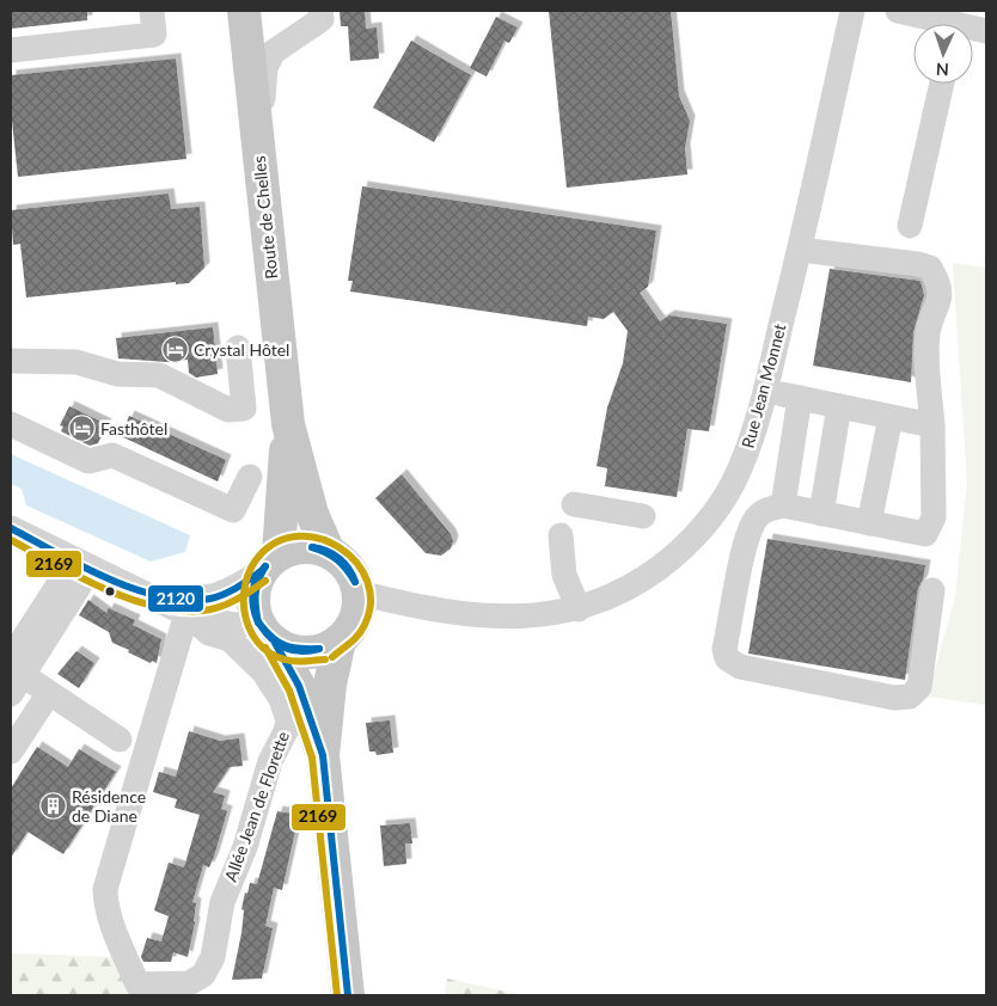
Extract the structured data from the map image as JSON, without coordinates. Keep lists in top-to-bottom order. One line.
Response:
{"streets":{"main road":["Route de Chelles"],"street":["Rue Jean Monnet","Allée Jean de Florette"]},"places":{"hotel":["Crystal Hôtel","Fasthôtel"],"building":["Résidence de Diane"]},"lines":["transit line 2120","transit line 2169"],"north":"bottom"}
